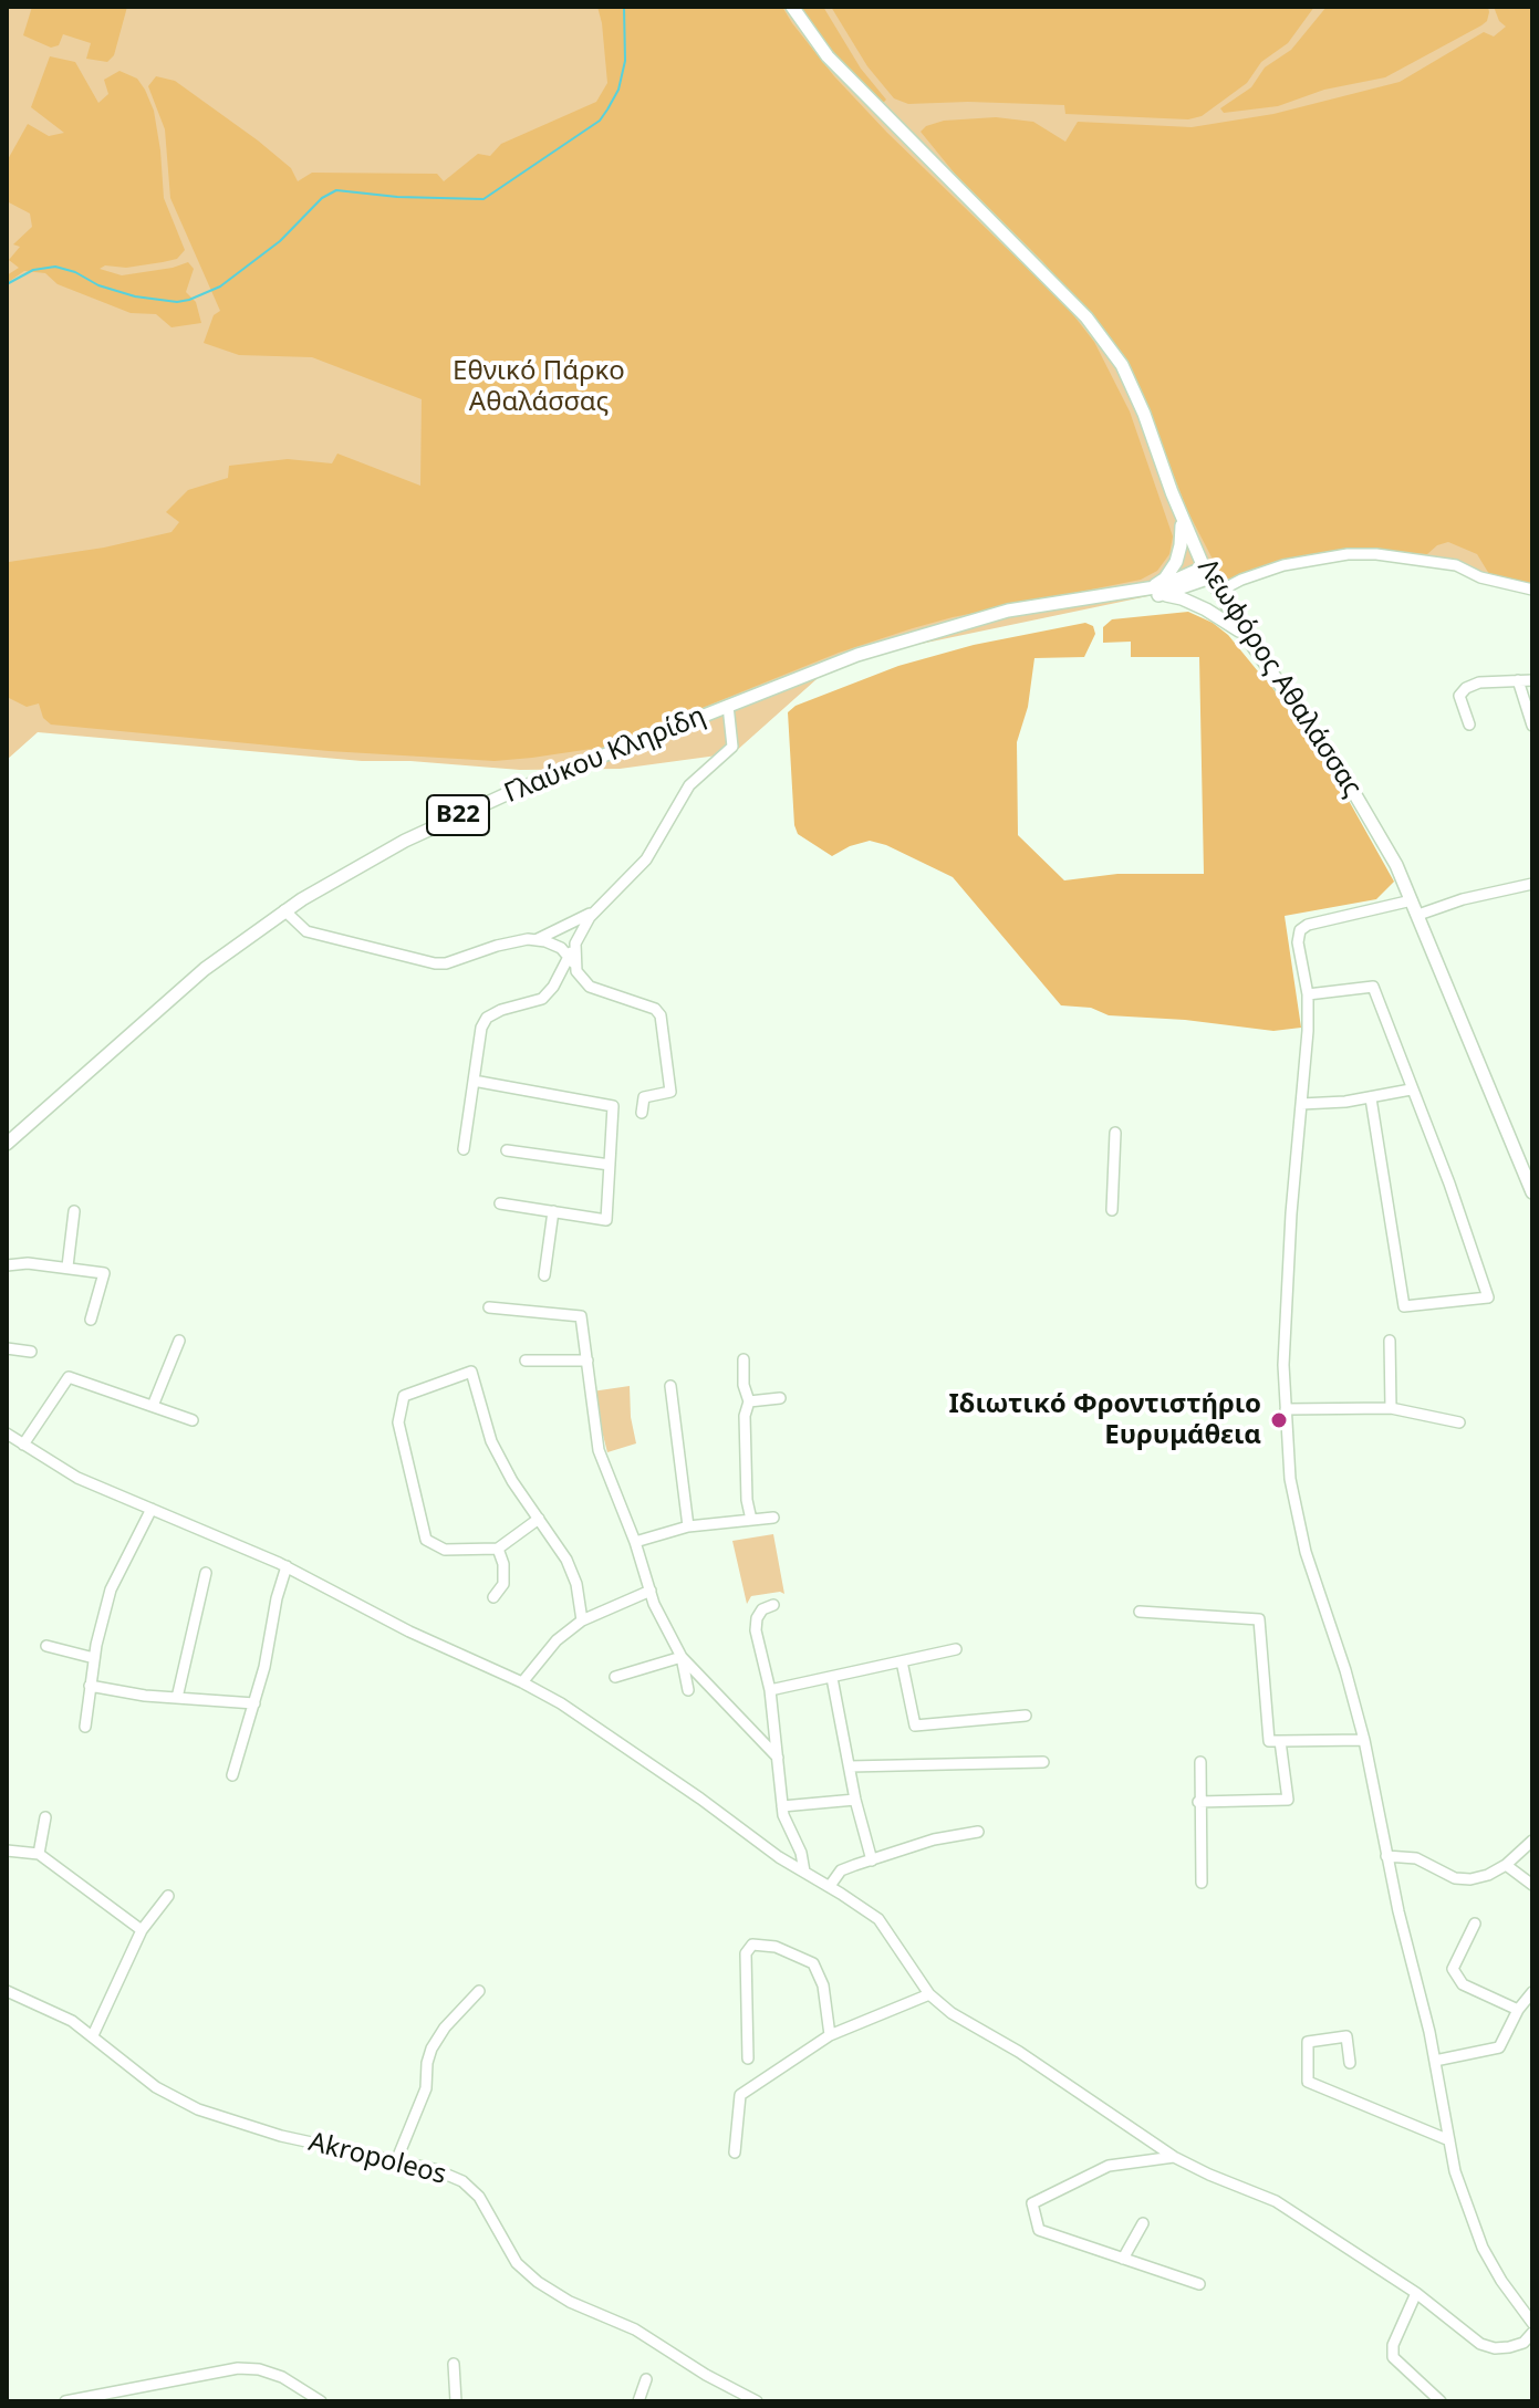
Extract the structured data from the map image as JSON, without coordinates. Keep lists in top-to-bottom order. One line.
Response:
{"streets":{"main road":["Λεωφόρος Αθαλάσσας","Γλαύκου Κληρίδη","B22"],"street":["Akropoleos"]},"crossings":[["Λεωφόρος Αθαλάσσας","Γλαύκου Κληρίδη"]],"parks":["Εθνικό Πάρκο Αθαλάσσας"],"places":["Ιδιωτικό Φροντιστήριο Ευρυμάθεια"]}
